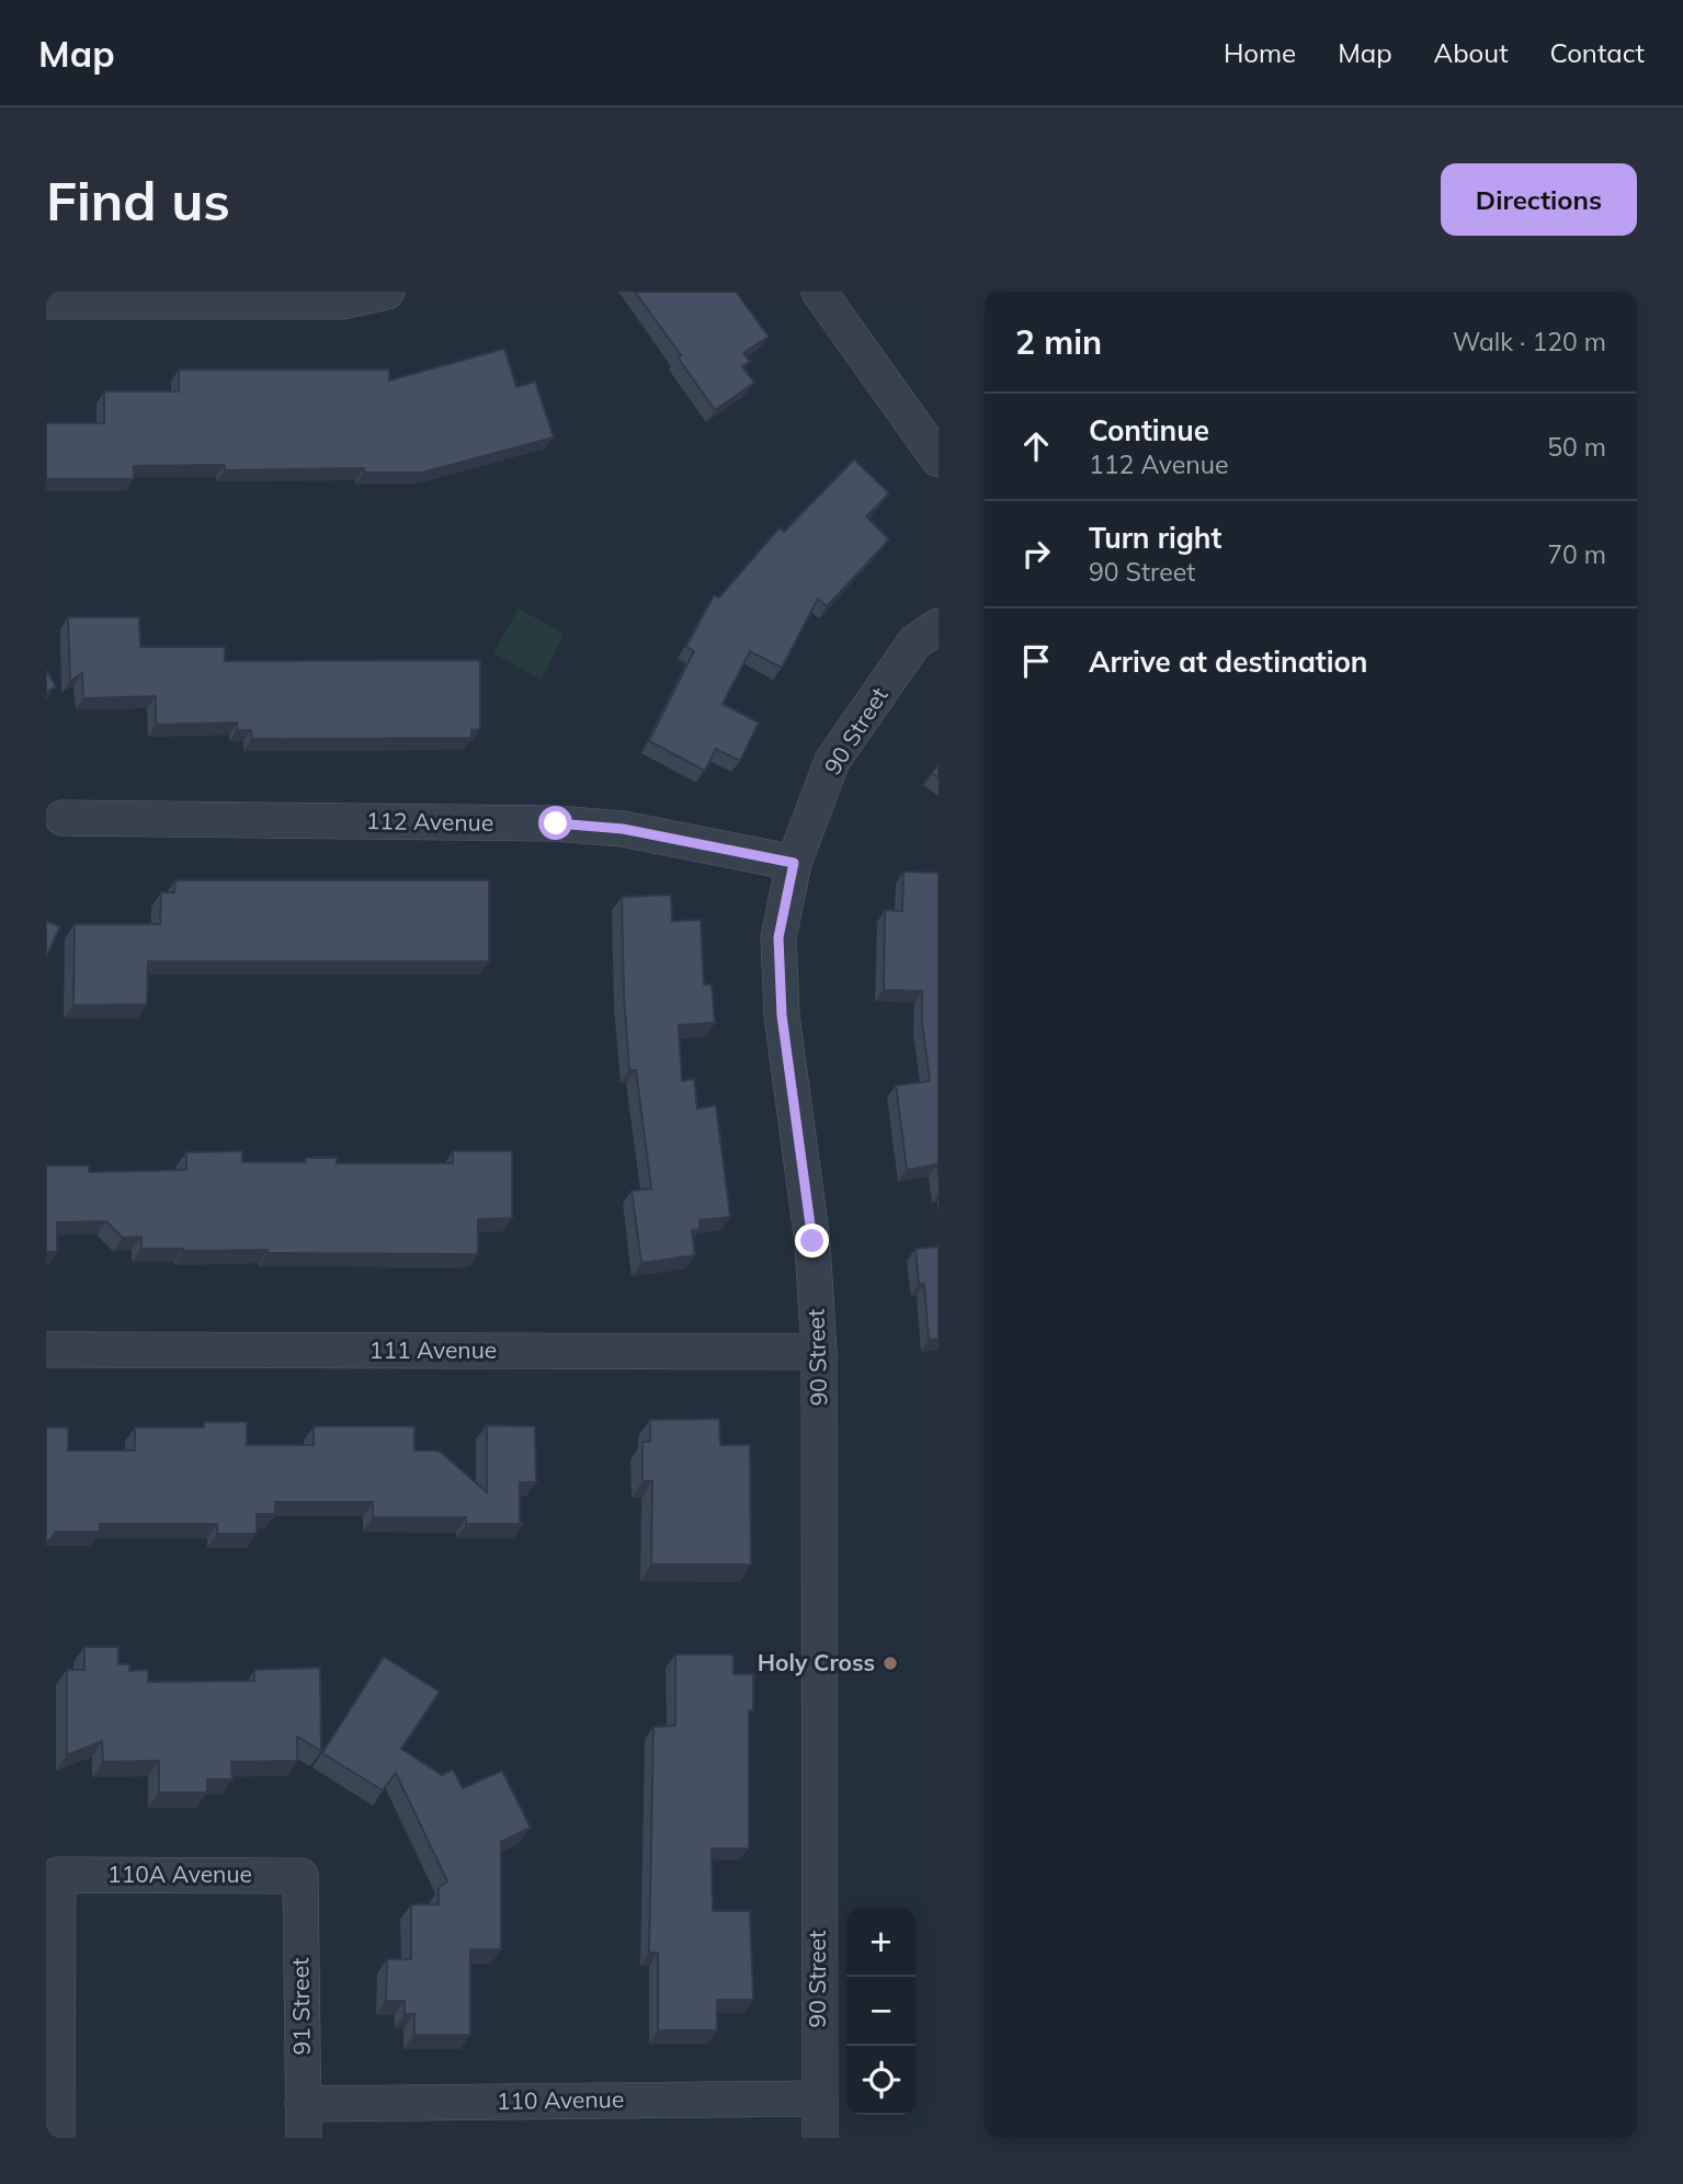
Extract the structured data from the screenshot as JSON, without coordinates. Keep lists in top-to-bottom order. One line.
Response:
{"streets":{"street":["90 Street","112 Avenue","111 Avenue","110A Avenue","91 Street","110 Avenue"]},"crossings":[["90 Street","112 Avenue"],["90 Street","111 Avenue"],["90 Street","110 Avenue"],["110A Avenue","91 Street"],["91 Street","110 Avenue"]],"places":["Holy Cross"],"page":{"header":"Map","nav":["Home","Map","About","Contact"],"buttons":"Directions","title":"Find us","heading":["2 min","Walk · 120 m"],"list":[["Continue","112 Avenue","50 m"],["Turn right","90 Street","70 m"],"Arrive at destination"],"map_buttons":["+","−"]}}
